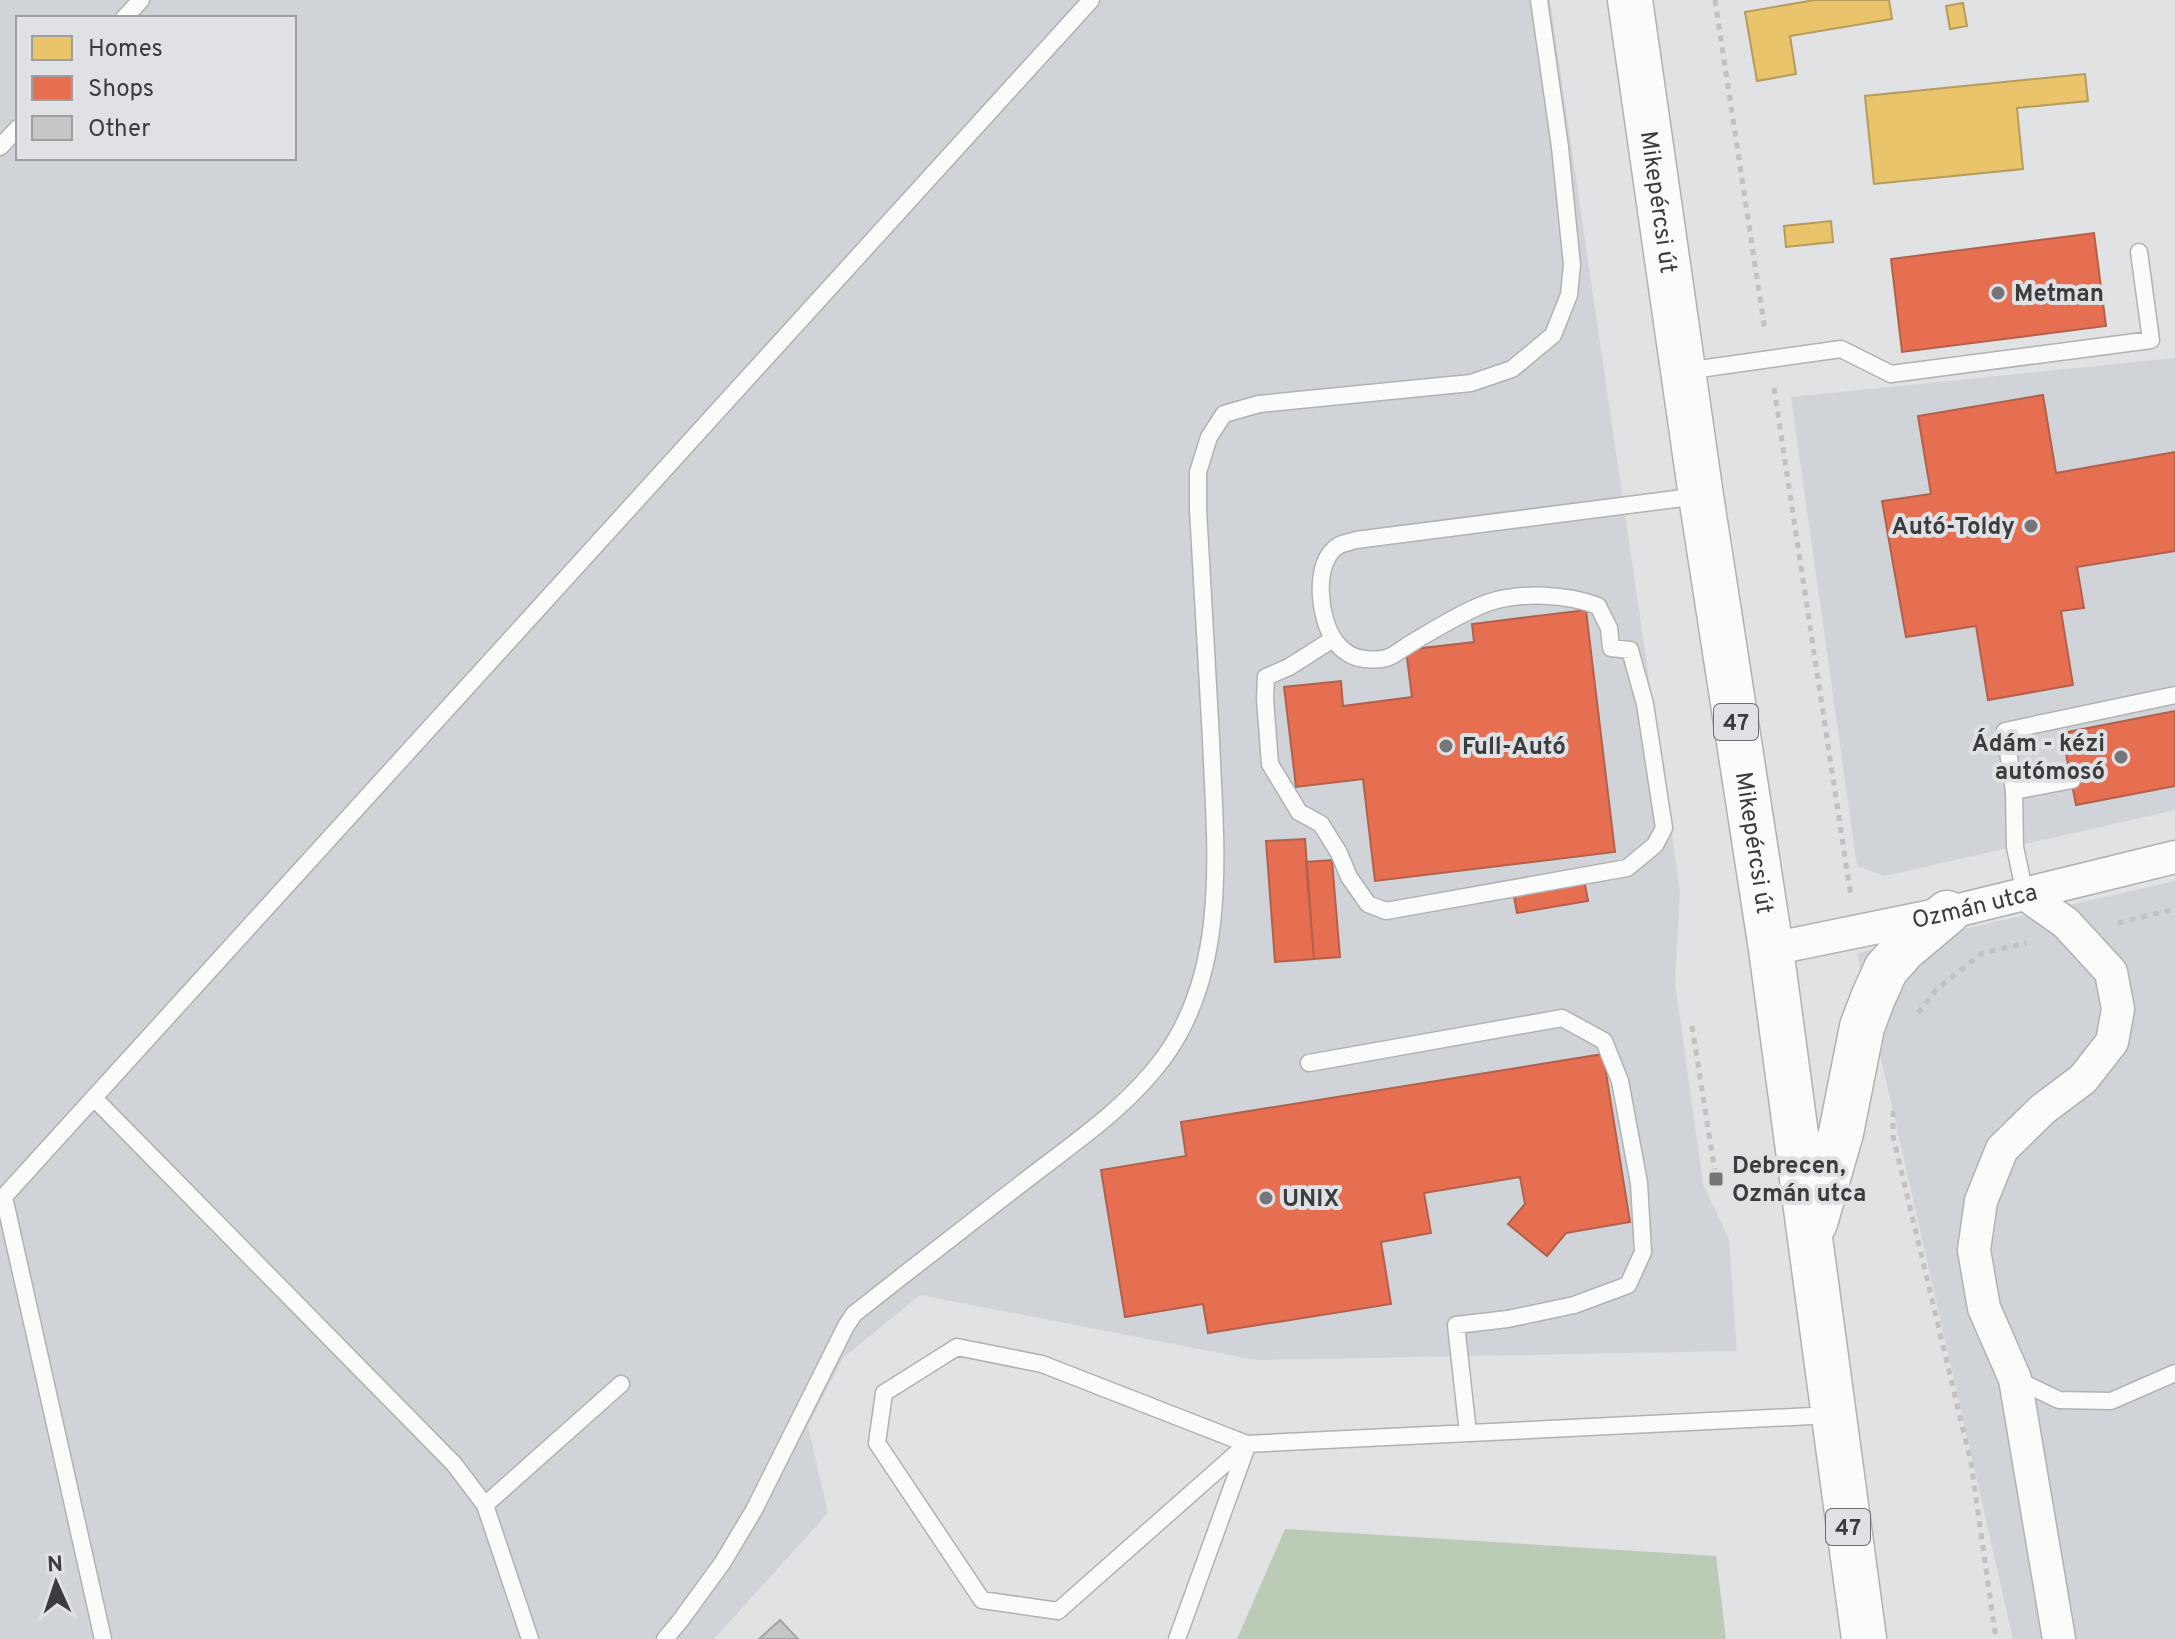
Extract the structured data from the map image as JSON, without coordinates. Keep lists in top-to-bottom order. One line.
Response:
{"streets":{"main road":["Mikepércsi út","47"],"street":["Ozmán utca"]},"crossings":[["Mikepércsi út","Ozmán utca"]],"places":{"other":["Metman","Autó-Toldy","Full-Autó","Ádám - kézi autómosó","UNIX"],"transit":["Debrecen, Ozmán utca"]},"legend":["Homes","Shops","Other"],"north":"top"}
